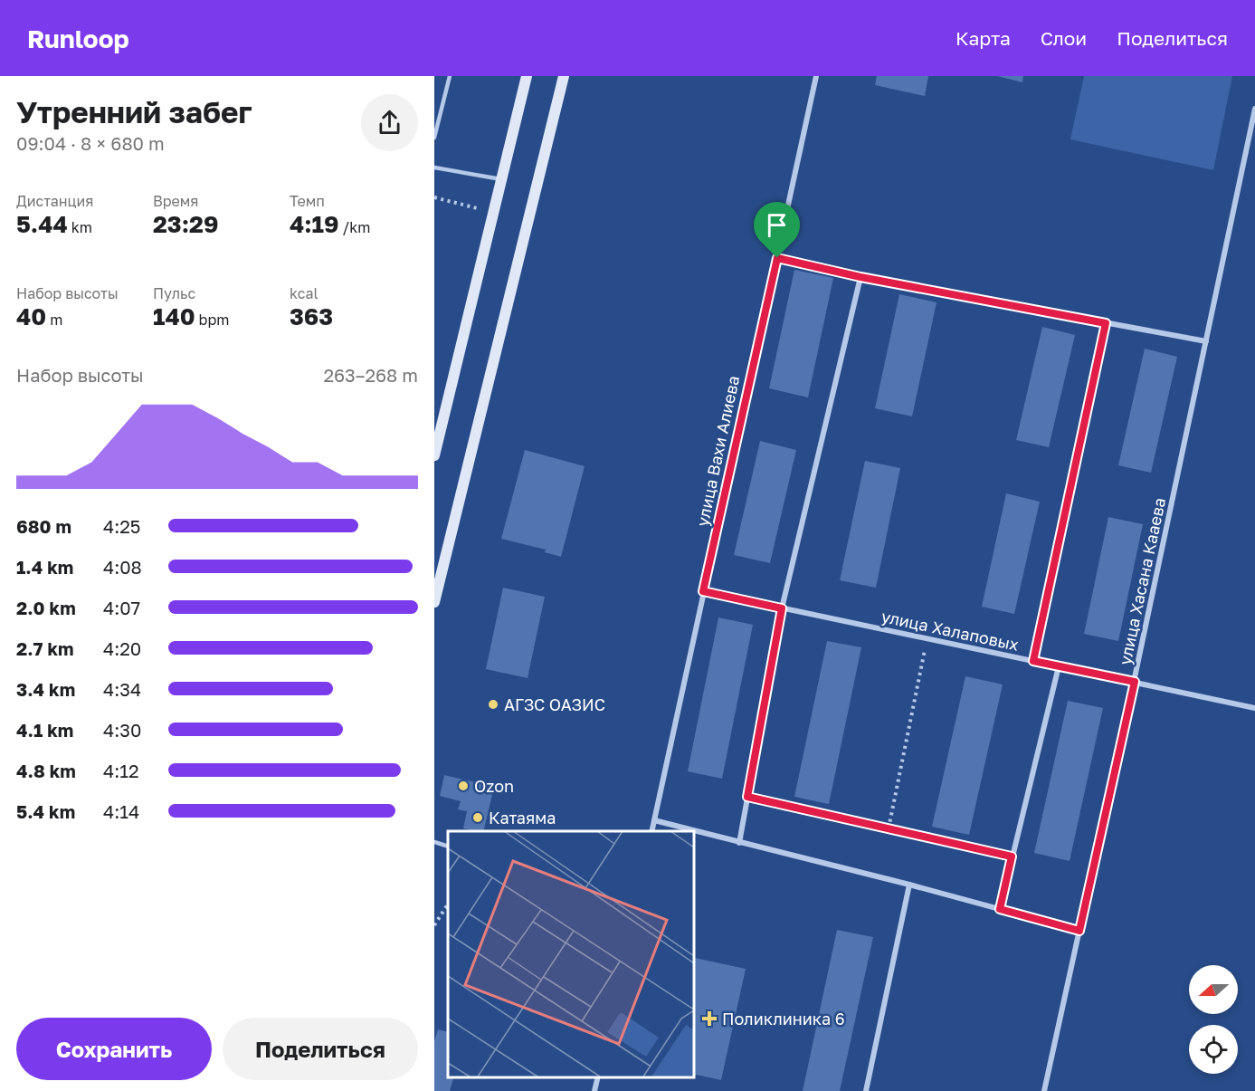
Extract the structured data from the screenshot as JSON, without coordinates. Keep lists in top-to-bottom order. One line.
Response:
{"streets":{"street":["улица Вахи Алиева","улица Хасана Кааева","улица Халаповых"]},"crossings":[["улица Вахи Алиева","улица Халаповых"],["улица Хасана Кааева","улица Халаповых"]],"places":{"other":["АГЗС ОАЗИС","Ozon","Катаяма"],"health":["Поликлиника 6"]},"north":"left","page":{"header":"Runloop","nav":["Карта","Слои","Поделиться"],"heading":["Утренний забег","09:04 · 8 × 680 m"],"stats":[["Дистанция","5.44 km"],["Время","23:29"],["Темп","4:19 /km"],["Набор высоты","40 m"],["Пульс","140 bpm"],["kcal","363"]],"chart":["Набор высоты","263–268 m"],"list":[{"name":"680 m","note":"4:25"},{"name":"1.4 km","note":"4:08"},{"name":"2.0 km","note":"4:07"},{"name":"2.7 km","note":"4:20"},{"name":"3.4 km","note":"4:34"},{"name":"4.1 km","note":"4:30"},{"name":"4.8 km","note":"4:12"},{"name":"5.4 km","note":"4:14"}],"buttons":["Сохранить","Поделиться"]}}
